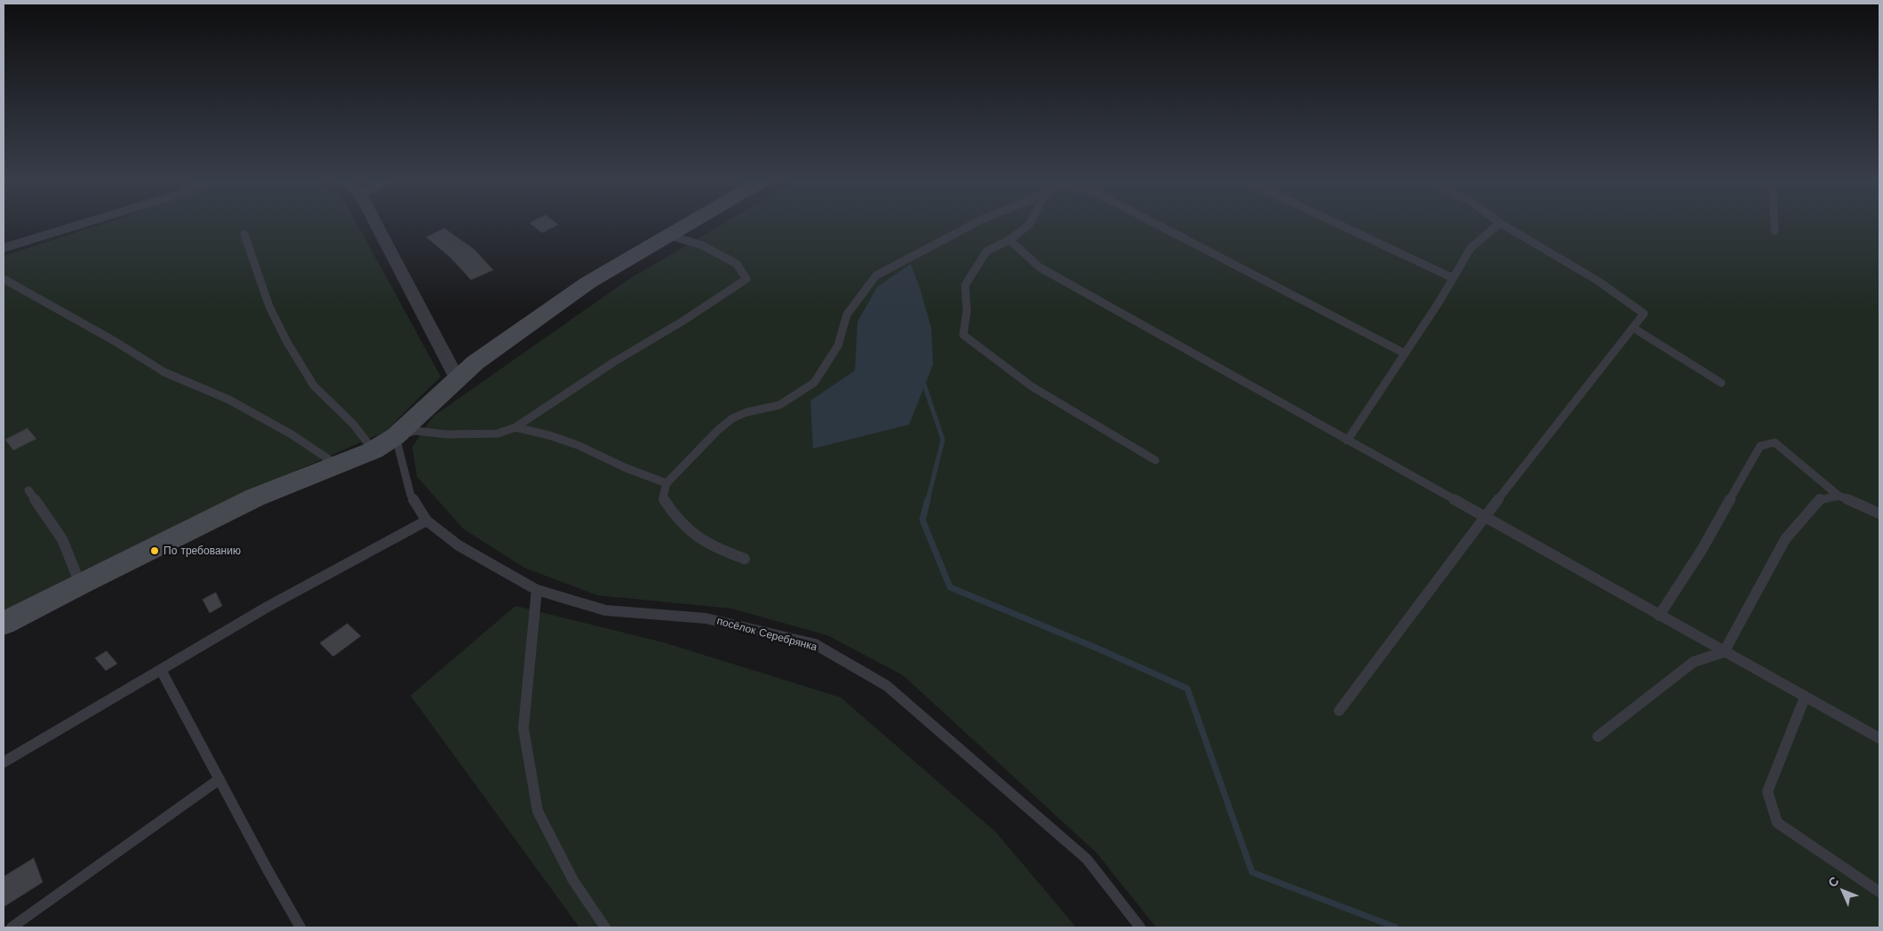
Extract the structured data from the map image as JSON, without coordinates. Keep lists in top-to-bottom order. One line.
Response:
{"streets":{"lane":["посёлок Серебрянка"]},"places":["По требованию"],"north":"top left"}
